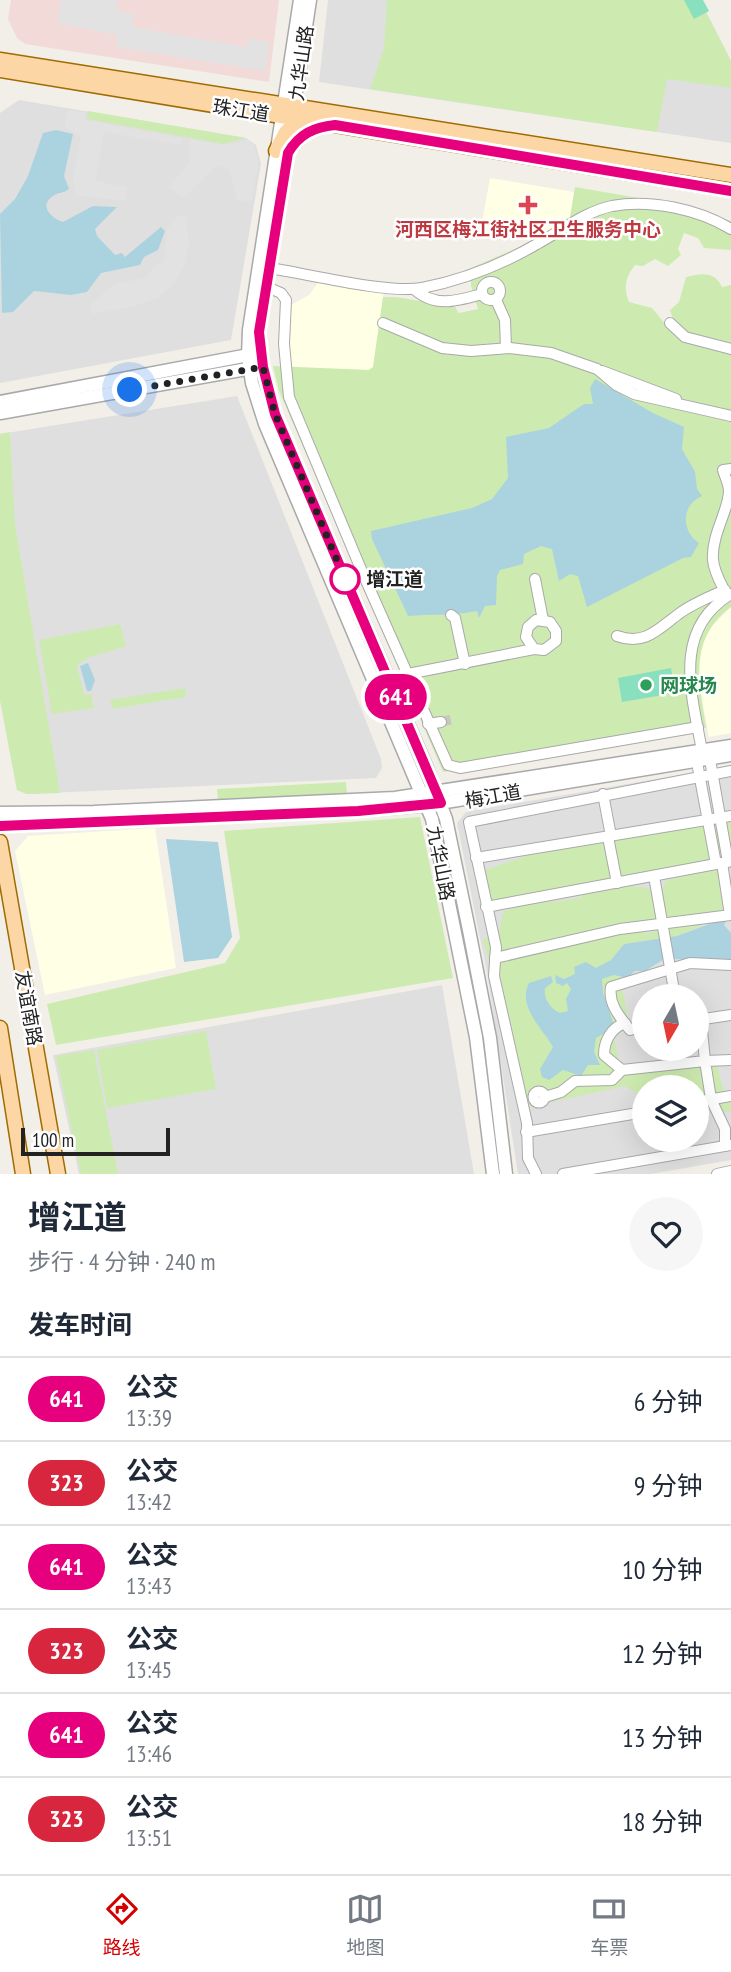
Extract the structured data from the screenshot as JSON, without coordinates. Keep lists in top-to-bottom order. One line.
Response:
{"streets":{"main road":["珠江道","友谊南路"],"street":["九华山路","梅江道"]},"crossings":[["九华山路","珠江道"],["九华山路","梅江道"]],"places":{"health":["河西区梅江街社区卫生服务中心"],"other":["增江道","网球场"]},"lines":["bus line 641"],"scale_bar":"100 m","north":"bottom","page":{"on_map":"641","scale":"100 m","heading":[["增江道","步行 · 4 分钟 · 240 m"],"发车时间"],"list":[{"mark":"641","name":"公交","note":"13:39","value":"6 分钟"},{"mark":"323","name":"公交","note":"13:42","value":"9 分钟"},{"mark":"641","name":"公交","note":"13:43","value":"10 分钟"},{"mark":"323","name":"公交","note":"13:45","value":"12 分钟"},{"mark":"641","name":"公交","note":"13:46","value":"13 分钟"},{"mark":"323","name":"公交","note":"13:51","value":"18 分钟"}],"tabs":["路线","地图","车票"]}}
